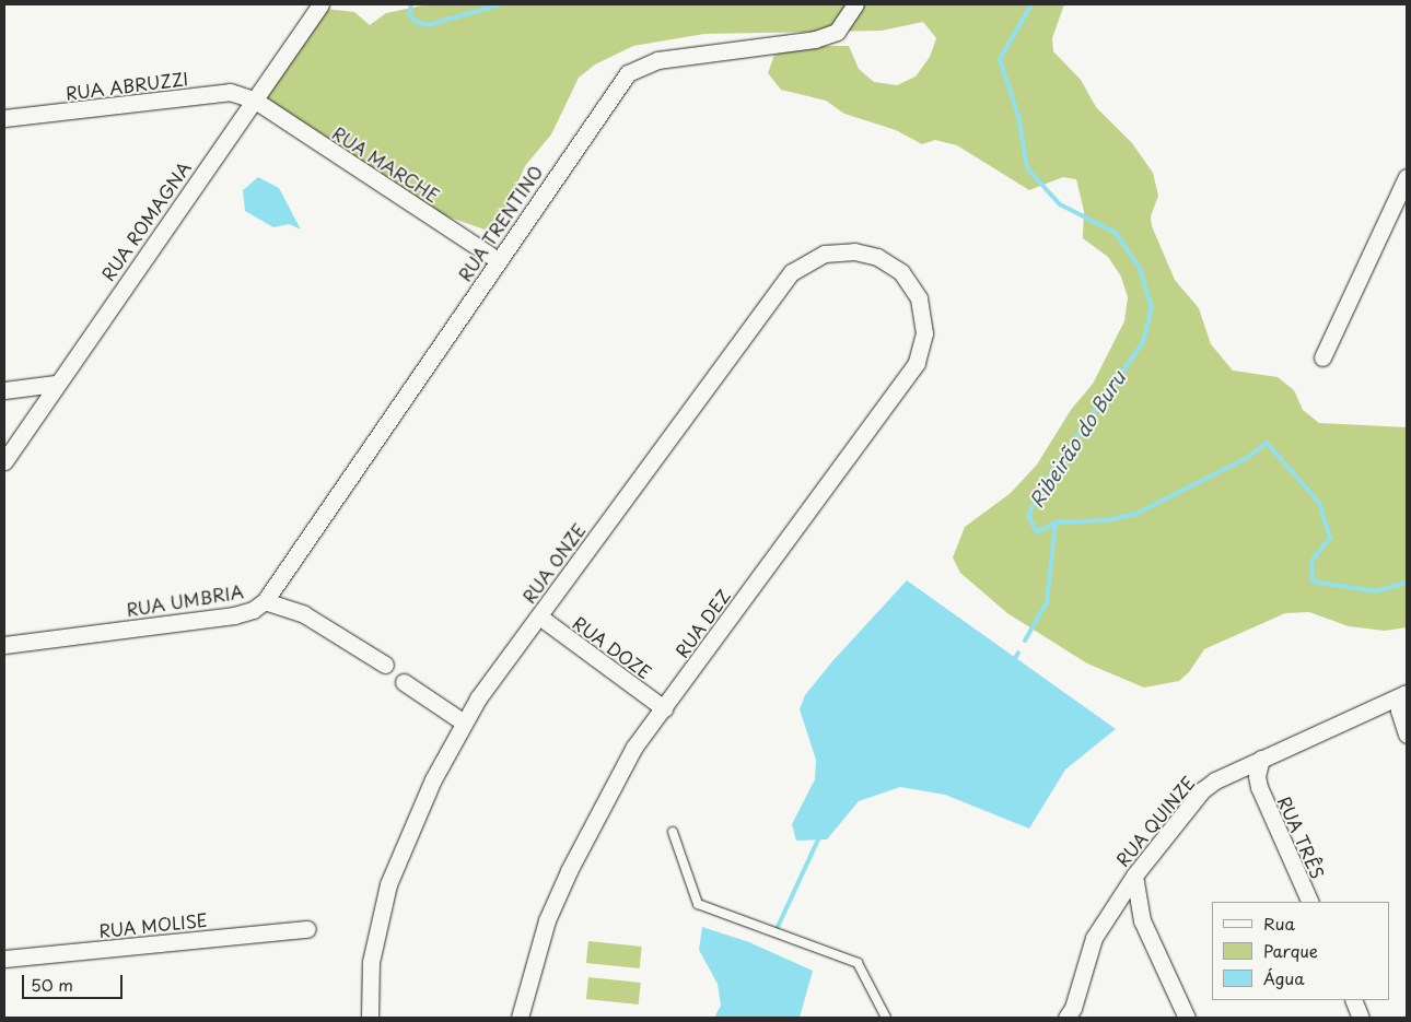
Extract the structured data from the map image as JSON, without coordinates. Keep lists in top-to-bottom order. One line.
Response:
{"streets":{"street":["RUA ABRUZZI","RUA MARCHE","RUA ROMAGNA","RUA TRENTINO","RUA ONZE","RUA UMBRIA","RUA DEZ","RUA DOZE","RUA QUINZE","RUA TRÊS","RUA MOLISE"]},"crossings":[["RUA ABRUZZI","RUA MARCHE"],["RUA ABRUZZI","RUA ROMAGNA"],["RUA MARCHE","RUA ROMAGNA"],["RUA MARCHE","RUA TRENTINO"],["RUA TRENTINO","RUA UMBRIA"],["RUA ONZE","RUA DEZ"],["RUA ONZE","RUA DOZE"],["RUA DEZ","RUA DOZE"],["RUA QUINZE","RUA TRÊS"]],"water":["Ribeirão do Buru"],"legend":["Rua","Parque","Água"],"scale_bar":"50 m"}
